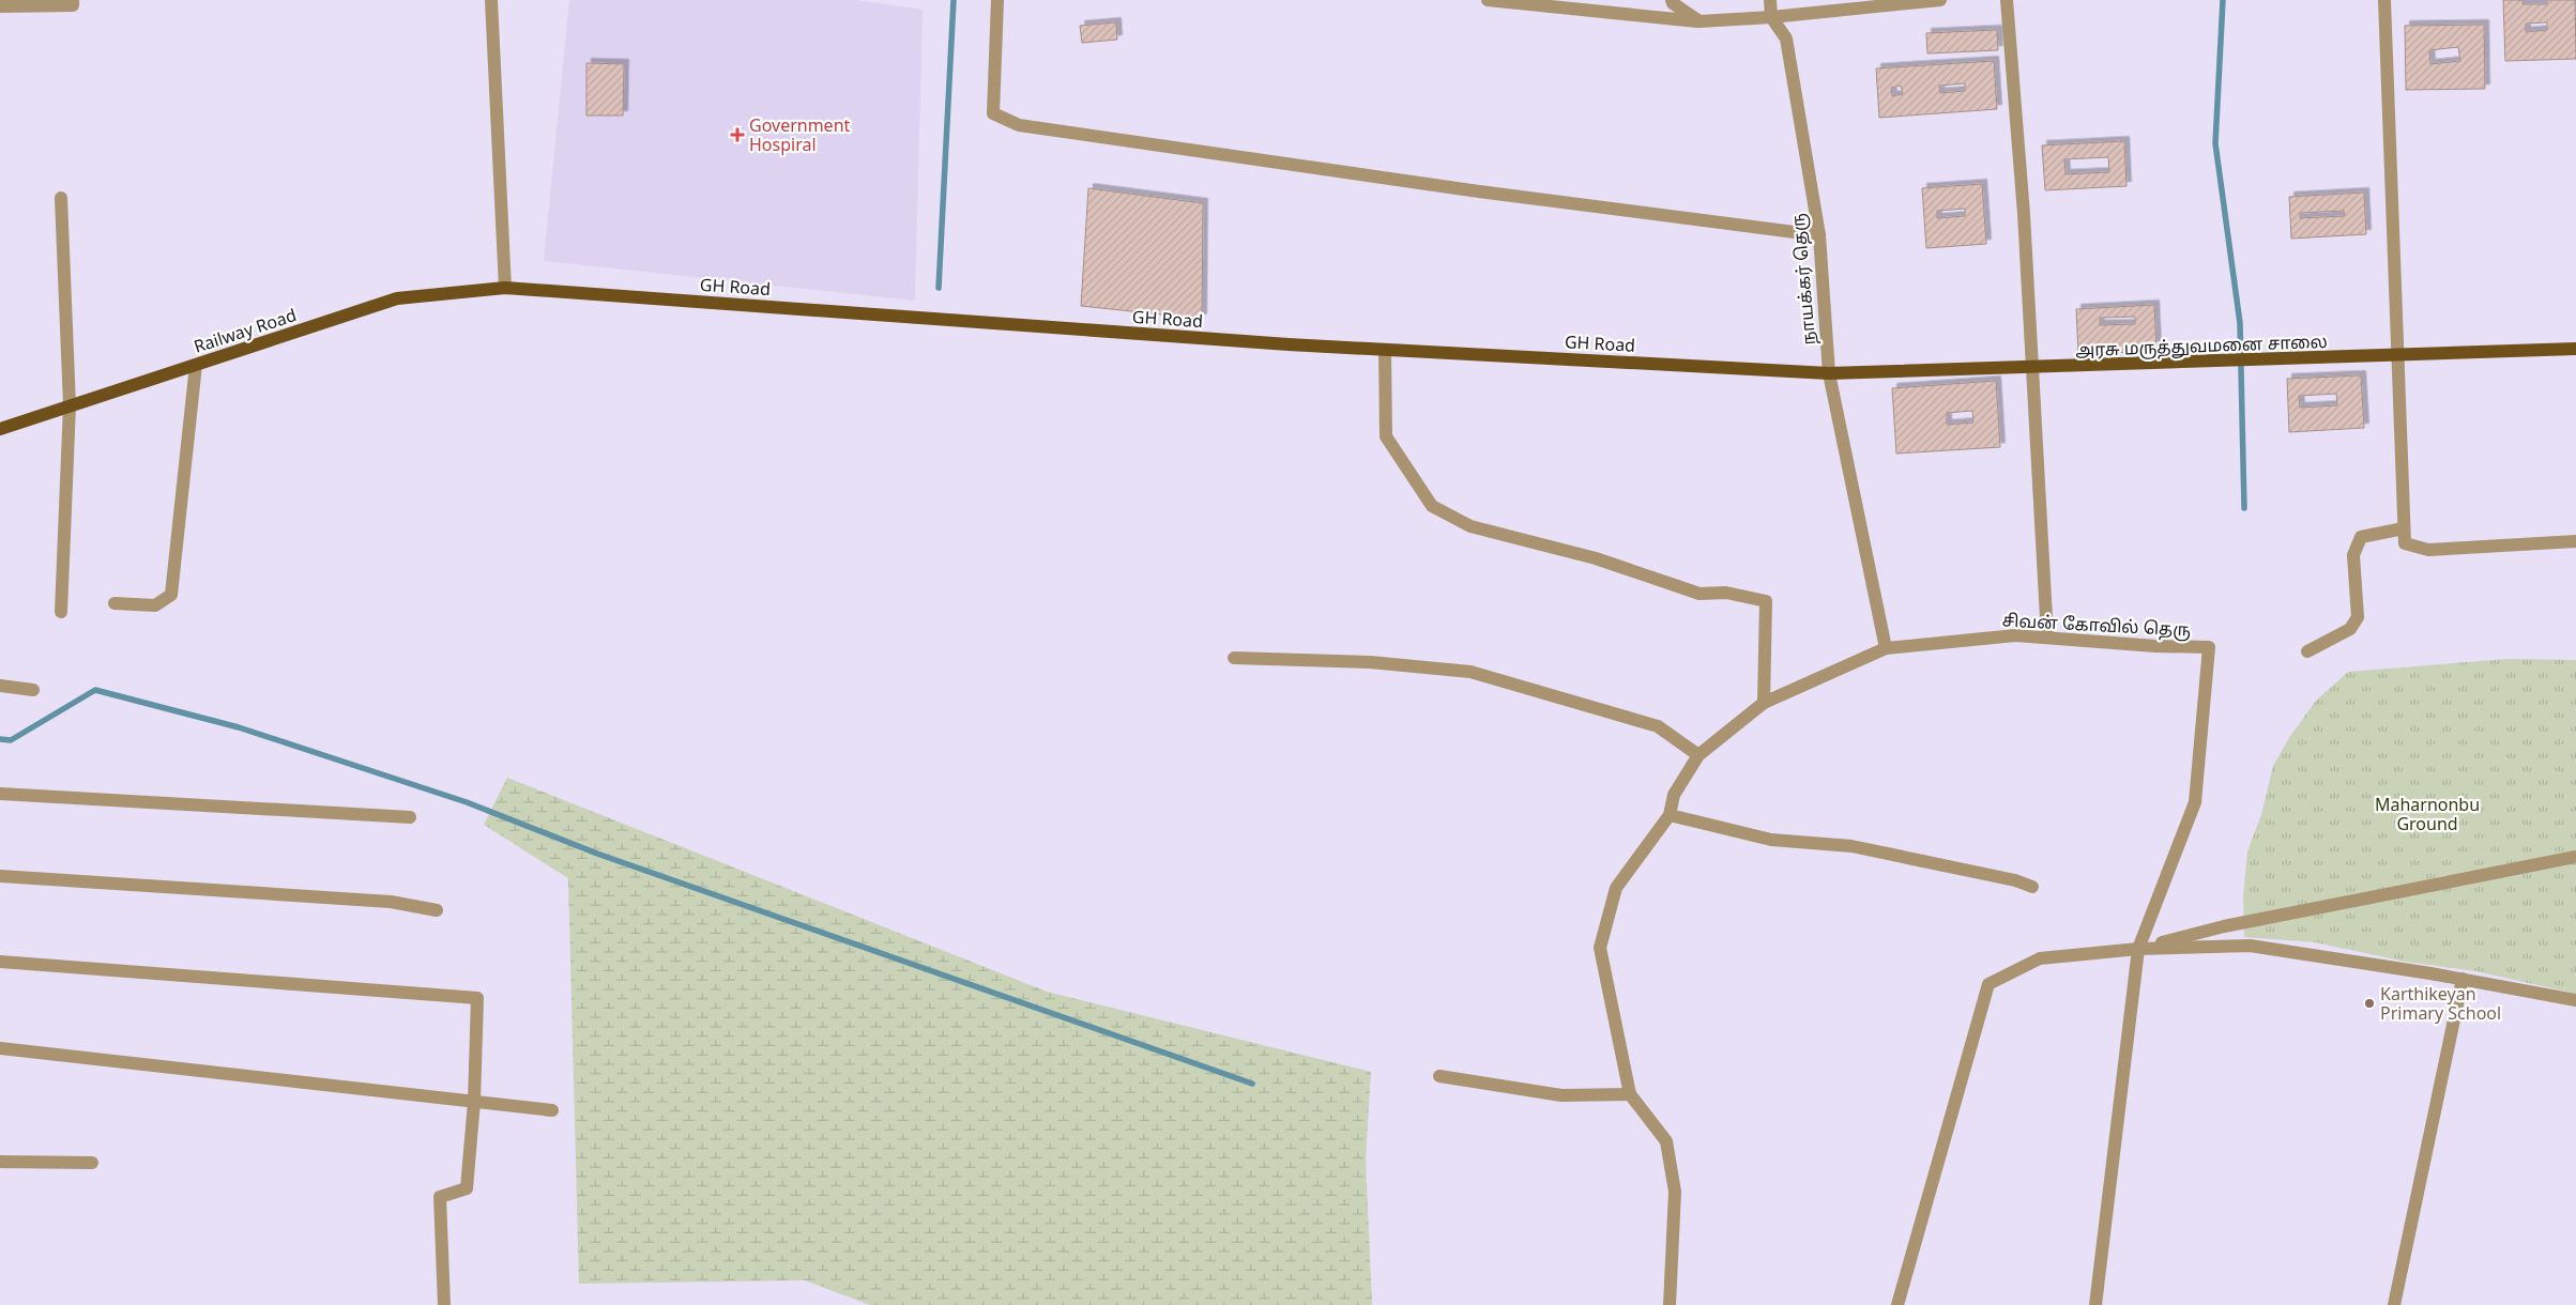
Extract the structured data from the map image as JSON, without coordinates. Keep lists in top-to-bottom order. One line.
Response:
{"streets":{"main road":["GH Road","Railway Road","அரசு மருத்துவமனை சாலை"],"street":["நாயக்கர் தெரு","சிவன் கோவில் தெரு"]},"crossings":[["நாயக்கர் தெரு","GH Road"],["நாயக்கர் தெரு","அரசு மருத்துவமனை சாலை"],["நாயக்கர் தெரு","சிவன் கோவில் தெரு"],["GH Road","Railway Road"],["GH Road","அரசு மருத்துவமனை சாலை"]],"parks":["Maharnonbu Ground"],"places":{"health":["Government Hospiral"],"other":["Karthikeyan Primary School"]}}
